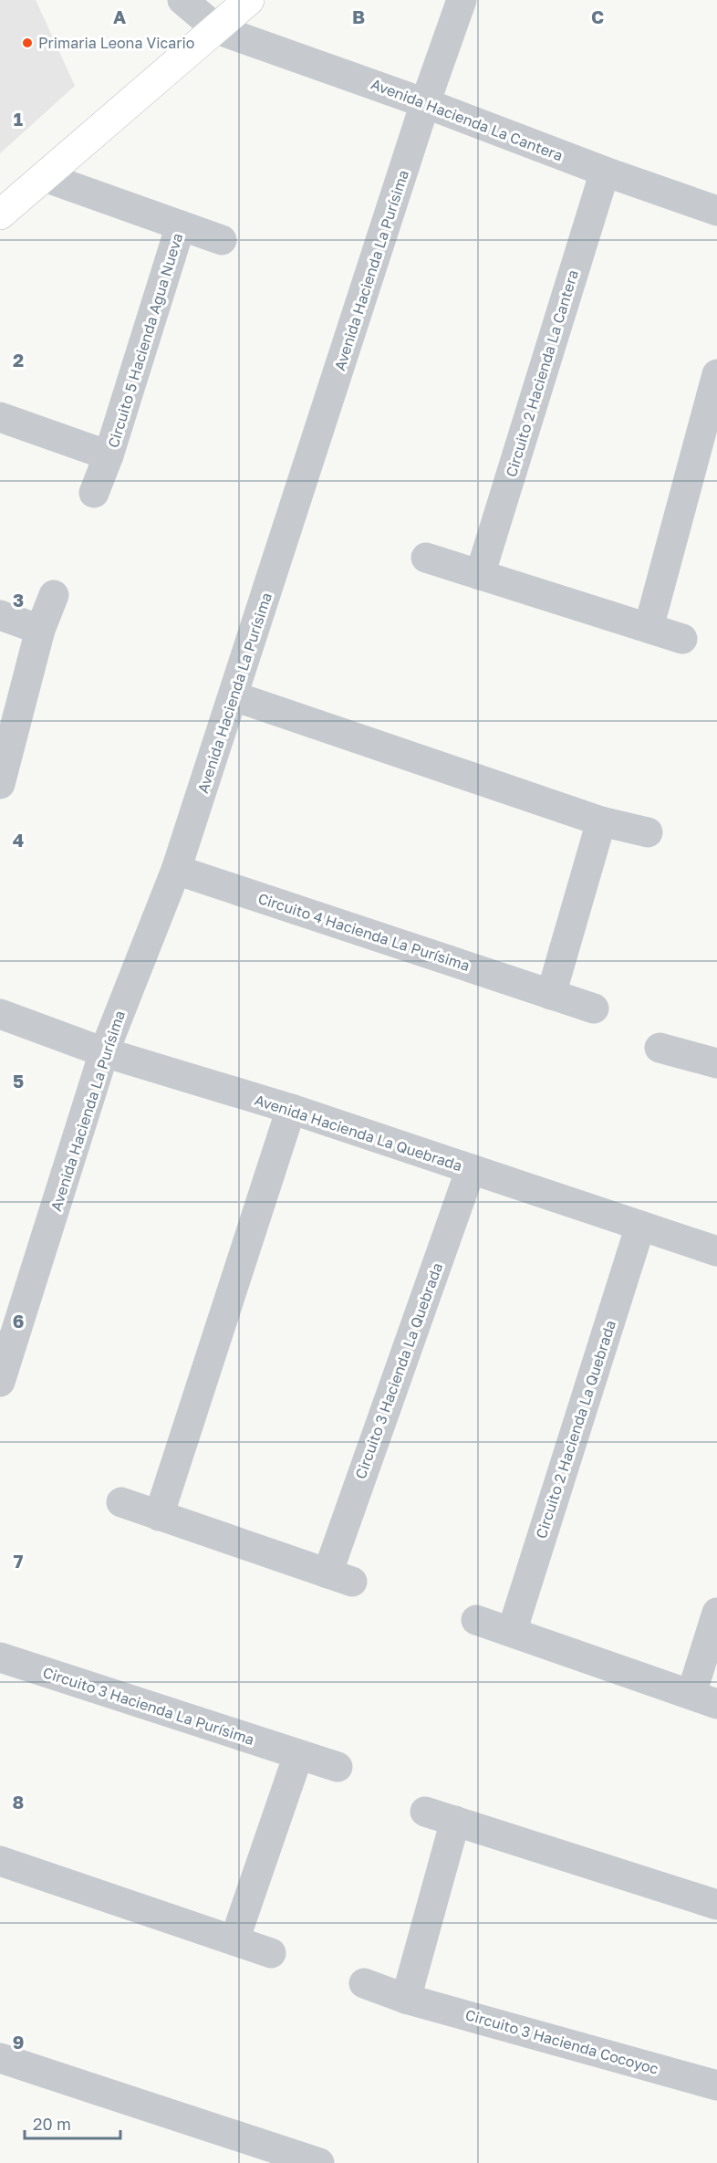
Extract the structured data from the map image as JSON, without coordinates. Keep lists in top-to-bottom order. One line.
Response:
{"streets":{"street":["Avenida Hacienda La Cantera","Avenida Hacienda La Purísima","Circuito 5 Hacienda Agua Nueva","Circuito 2 Hacienda La Cantera","Circuito 4 Hacienda La Purísima","Avenida Hacienda La Quebrada","Circuito 3 Hacienda La Quebrada","Circuito 2 Hacienda La Quebrada","Circuito 3 Hacienda La Purísima","Circuito 3 Hacienda Cocoyoc"]},"crossings":[["Avenida Hacienda La Cantera","Avenida Hacienda La Purísima"],["Avenida Hacienda La Cantera","Circuito 2 Hacienda La Cantera"],["Avenida Hacienda La Purísima","Circuito 4 Hacienda La Purísima"],["Avenida Hacienda La Purísima","Avenida Hacienda La Quebrada"],["Avenida Hacienda La Quebrada","Circuito 3 Hacienda La Quebrada"],["Avenida Hacienda La Quebrada","Circuito 2 Hacienda La Quebrada"]],"places":["Primaria Leona Vicario"],"scale_bar":"20 m","grid":{"columns":["A","B","C"],"rows":["1","2","3","4","5","6","7","8","9"]}}
